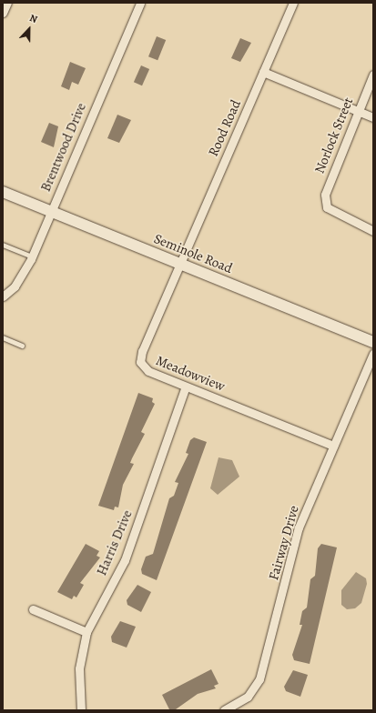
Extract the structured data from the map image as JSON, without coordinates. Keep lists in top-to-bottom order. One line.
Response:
{"streets":{"street":["Rood Road","Norlock Street","Brentwood Drive","Seminole Road","Meadowview","Harris Drive","Fairway Drive"]},"crossings":[["Rood Road","Seminole Road"],["Rood Road","Meadowview"],["Brentwood Drive","Seminole Road"],["Seminole Road","Meadowview"],["Meadowview","Harris Drive"],["Meadowview","Fairway Drive"]],"north":"top"}
